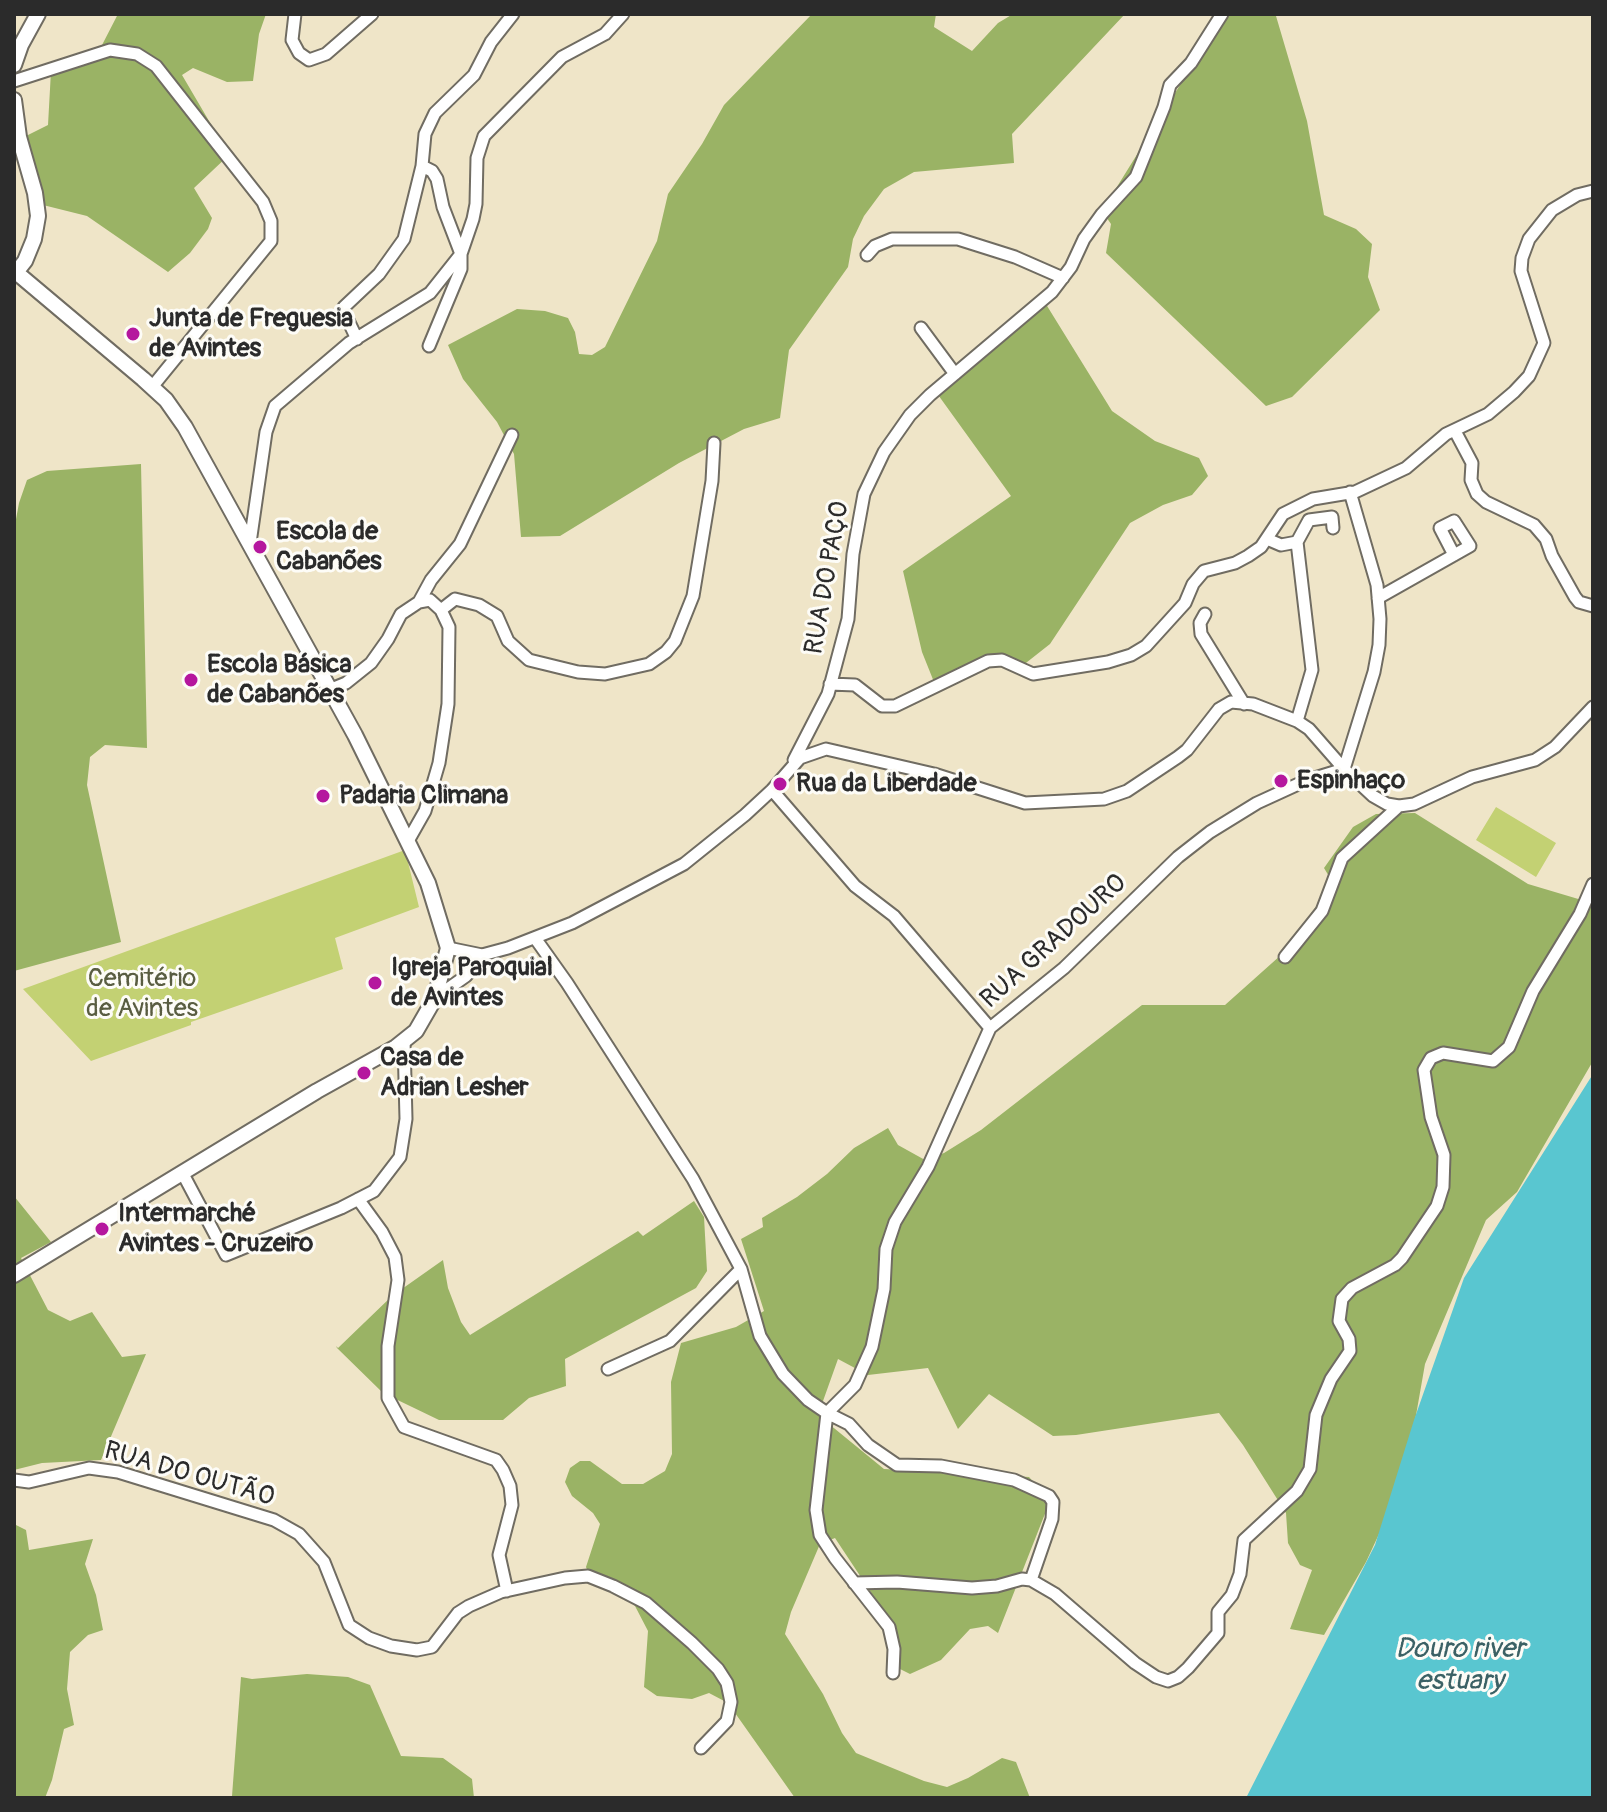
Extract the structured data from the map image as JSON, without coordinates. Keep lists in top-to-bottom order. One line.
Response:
{"streets":{"street":["RUA DO PAÇO","RUA GRADOURO","RUA DO OUTÃO"]},"water":["Douro river estuary"],"parks":["Cemitério de Avintes"],"places":["Junta de Freguesia de Avintes","Escola de Cabanões","Escola Básica de Cabanões","Espinhaço","Rua da Liberdade","Padaria Climana","Igreja Paroquial de Avintes","Casa de Adrian Lesher","Intermarché Avintes - Cruzeiro"]}
